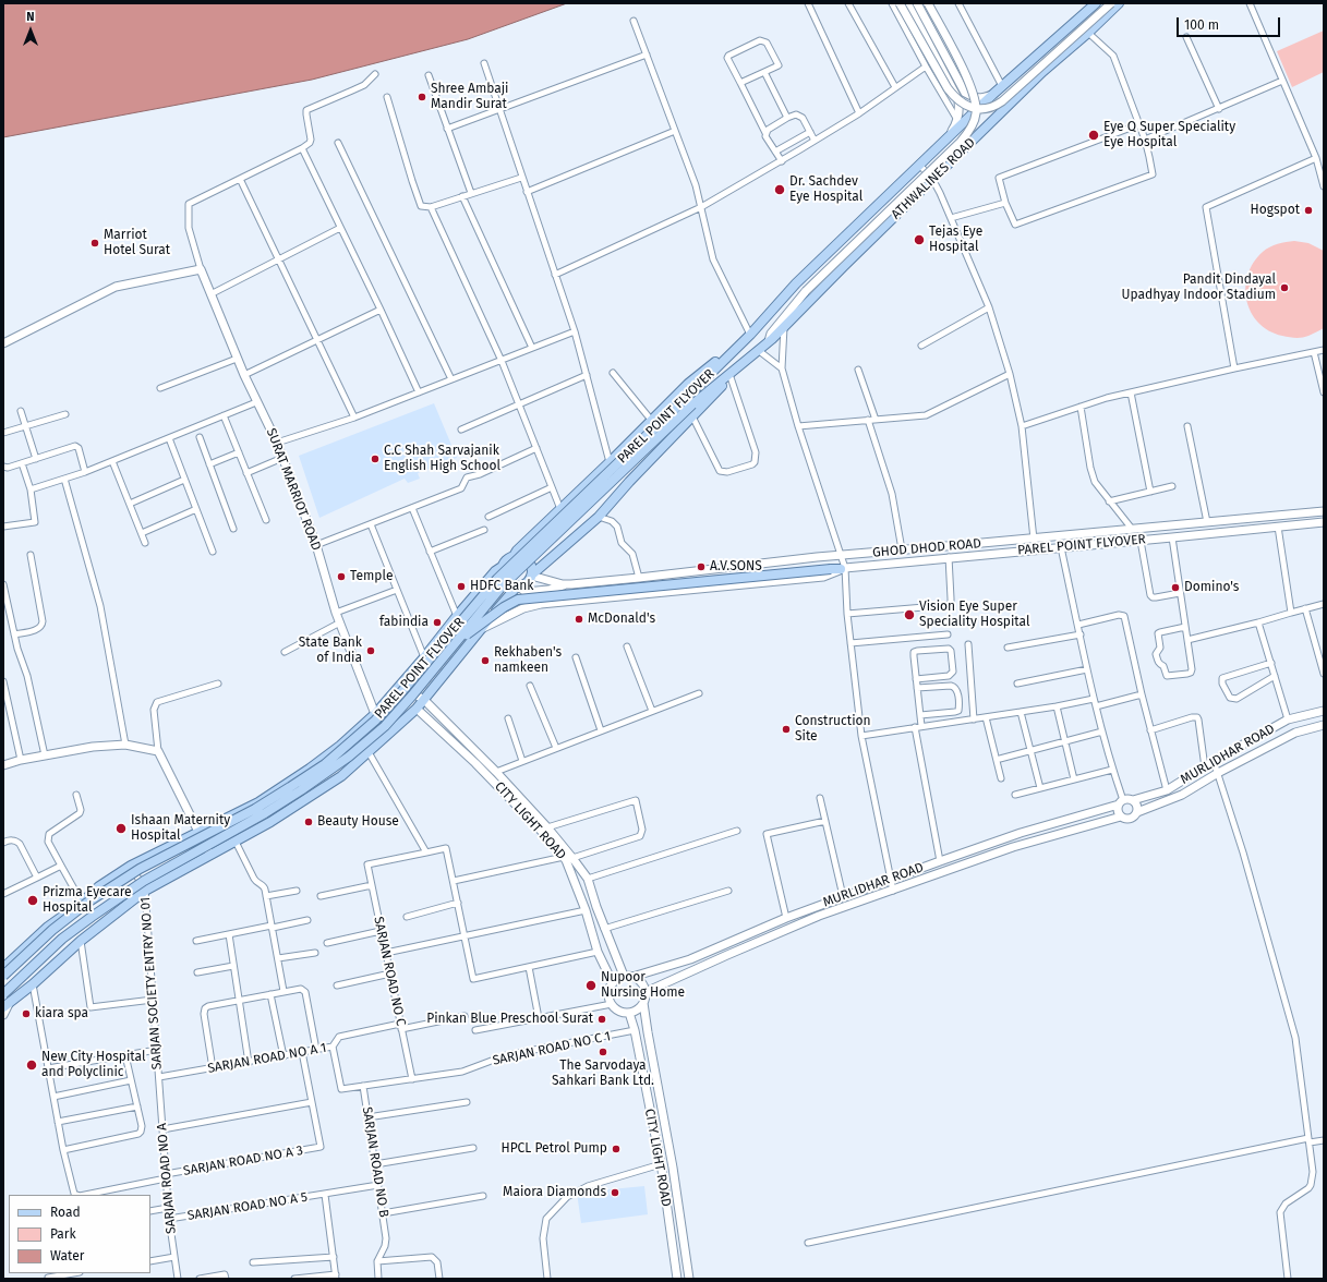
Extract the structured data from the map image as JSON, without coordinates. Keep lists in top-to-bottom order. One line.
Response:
{"streets":{"main road":["ATHWALINES ROAD","PAREL POINT FLYOVER","SURAT MARRIOT ROAD","GHOD DHOD ROAD","MURLIDHAR ROAD","CITY LIGHT ROAD"],"street":["SARJAN ROAD NO C","SARJAN SOCIETY ENTRY NO 01","SARJAN ROAD NO C 1","SARJAN ROAD NO A 1","SARJAN ROAD NO A 3","SARJAN ROAD NO B","SARJAN ROAD NO A","SARJAN ROAD NO A 5"]},"crossings":[["ATHWALINES ROAD","PAREL POINT FLYOVER"],["MURLIDHAR ROAD","CITY LIGHT ROAD"],["CITY LIGHT ROAD","SARJAN ROAD NO C 1"],["SARJAN ROAD NO C","SARJAN ROAD NO C 1"],["SARJAN SOCIETY ENTRY NO 01","SARJAN ROAD NO A 1"],["SARJAN SOCIETY ENTRY NO 01","SARJAN ROAD NO A"],["SARJAN ROAD NO C 1","SARJAN ROAD NO A 1"],["SARJAN ROAD NO C 1","SARJAN ROAD NO B"],["SARJAN ROAD NO A 1","SARJAN ROAD NO A"],["SARJAN ROAD NO A 3","SARJAN ROAD NO A"],["SARJAN ROAD NO B","SARJAN ROAD NO A 5"],["SARJAN ROAD NO A","SARJAN ROAD NO A 5"]],"places":["Shree Ambaji Mandir Surat","Eye Q Super Speciality Eye Hospital","Dr. Sachdev Eye Hospital","Hogspot","Tejas Eye Hospital","Marriot Hotel Surat","Pandit Dindayal Upadhyay Indoor Stadium","C.C Shah Sarvajanik English High School","A.V.SONS","Temple","HDFC Bank","Domino's","Vision Eye Super Speciality Hospital","McDonald's","fabindia","State Bank of India","Rekhaben's namkeen","Construction Site","Beauty House","Ishaan Maternity Hospital","Prizma Eyecare Hospital","Nupoor Nursing Home","kiara spa","Pinkan Blue Preschool Surat","The Sarvodaya Sahkari Bank Ltd.","New City Hospital and Polyclinic","HPCL Petrol Pump","Maiora Diamonds"],"legend":["Road","Park","Water"],"scale_bar":"100 m","north":"top"}
